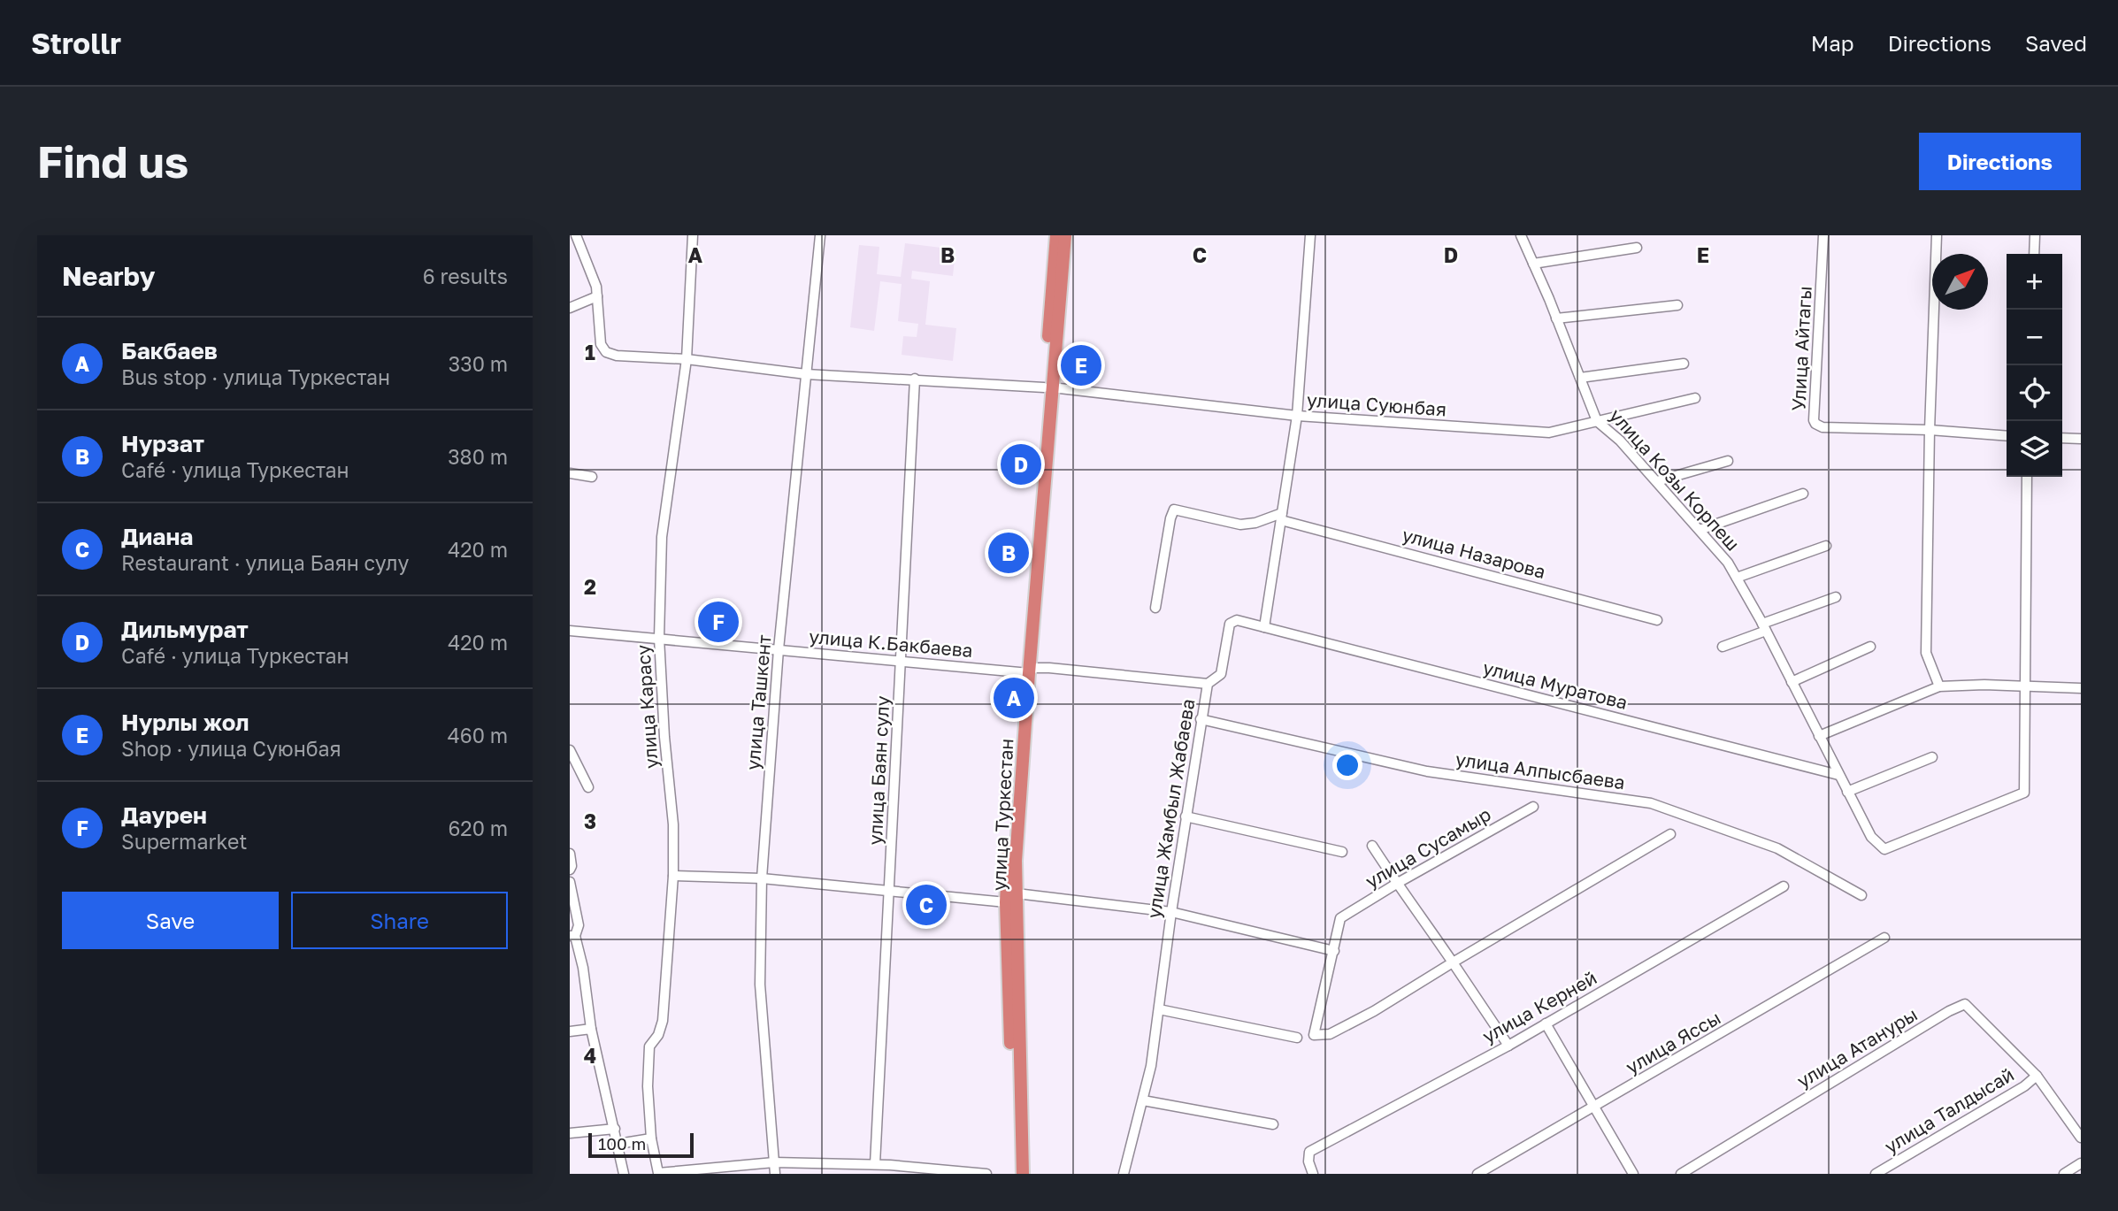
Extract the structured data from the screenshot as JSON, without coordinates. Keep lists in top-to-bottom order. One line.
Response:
{"streets":{"highway":["улица Туркестан"],"street":["Улица Айтагы","улица Суюнбая","улица Козы Корпеш","улица Назарова","улица К.Бакбаева","улица Муратова","улица Ташкент","улица Карасу","улица Баян сулу","улица Алпысбаева","улица Жамбыл Жабаева","улица Сусамыр","улица Керней","улица Яссы","улица Атануры","улица Талдысай"]},"crossings":[["улица Суюнбая","улица Козы Корпеш"],["улица Суюнбая","улица Ташкент"],["улица Суюнбая","улица Карасу"],["улица Суюнбая","улица Баян сулу"],["улица Суюнбая","улица Туркестан"],["улица Козы Корпеш","улица Муратова"],["улица К.Бакбаева","улица Ташкент"],["улица К.Бакбаева","улица Карасу"],["улица К.Бакбаева","улица Баян сулу"],["улица К.Бакбаева","улица Жамбыл Жабаева"],["улица К.Бакбаева","улица Туркестан"],["улица Муратова","улица Жамбыл Жабаева"],["улица Алпысбаева","улица Жамбыл Жабаева"],["улица Атануры","улица Талдысай"]],"scale_bar":"100 m","north":"top right","page":{"header":"Strollr","nav":["Map","Directions","Saved"],"buttons":["Directions",["Save","Share"]],"title":"Find us","heading":["Nearby","6 results"],"map_buttons":["+","−"],"list":[{"mark":"A","name":"Бакбаев","note":"Bus stop · улица Туркестан","value":"330 m"},{"mark":"B","name":"Нурзат","note":"Café · улица Туркестан","value":"380 m"},{"mark":"C","name":"Диана","note":"Restaurant · улица Баян сулу","value":"420 m"},{"mark":"D","name":"Дильмурат","note":"Café · улица Туркестан","value":"420 m"},{"mark":"E","name":"Нурлы жол","note":"Shop · улица Суюнбая","value":"460 m"},{"mark":"F","name":"Даурен","note":"Supermarket","value":"620 m"}],"pins":["E","D","B","F","A","C"],"scale":"100 m"},"grid":{"columns":["A","B","C","D","E"],"rows":["1","2","3","4"]}}
